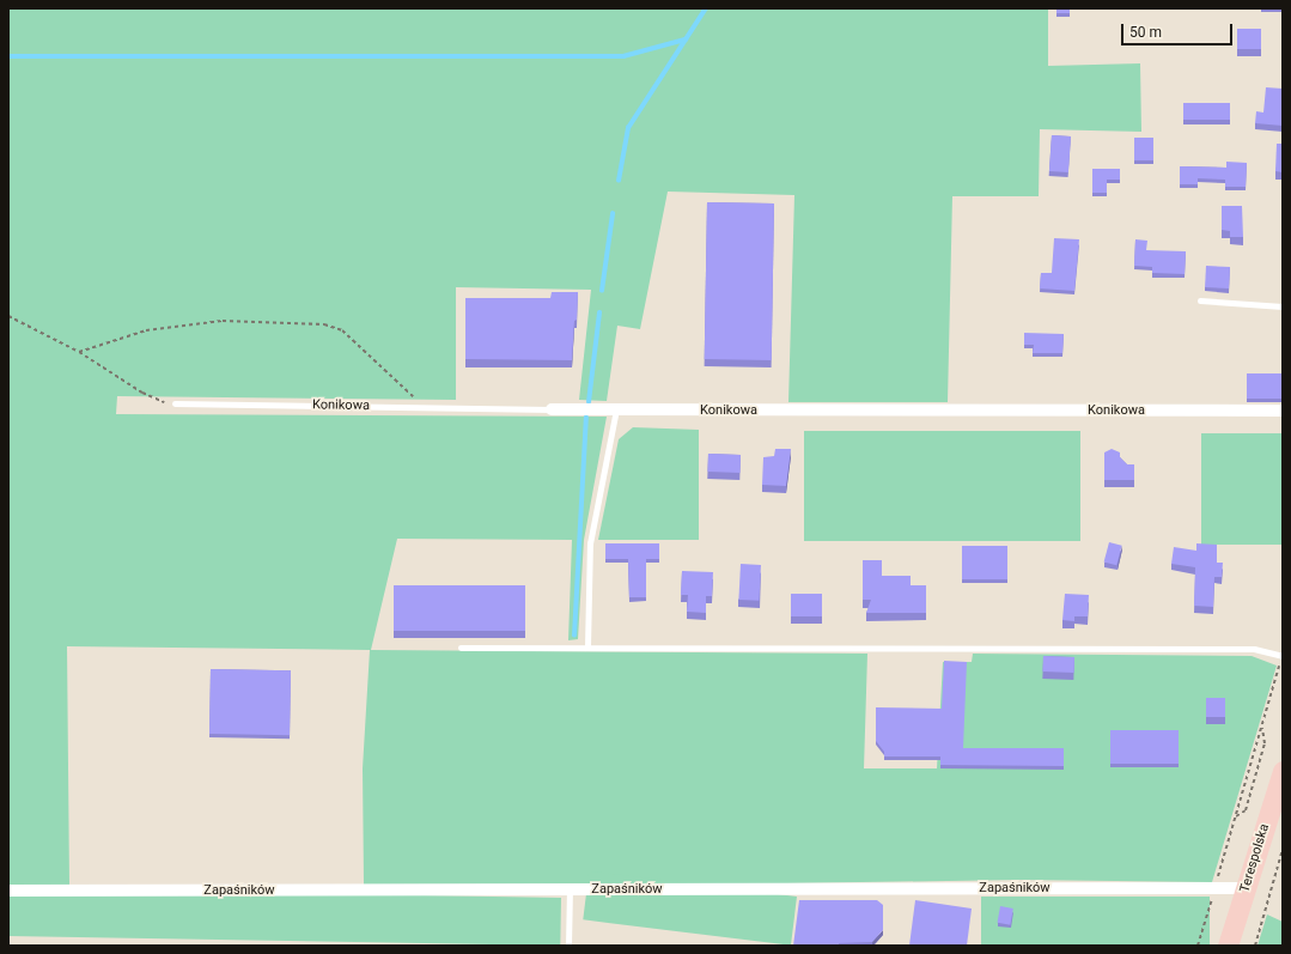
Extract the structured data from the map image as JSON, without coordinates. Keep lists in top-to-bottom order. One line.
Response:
{"streets":{"main road":["Terespolska"],"street":["Konikowa","Zapaśników"]},"crossings":[["Terespolska","Zapaśników"]],"scale_bar":"50 m"}
